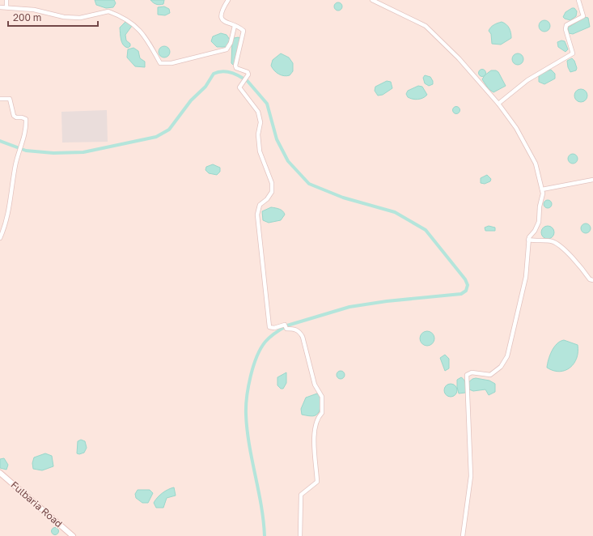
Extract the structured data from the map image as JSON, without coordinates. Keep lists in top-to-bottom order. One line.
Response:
{"streets":{"main road":["Fulbaria Road"]},"scale_bar":"200 m"}
